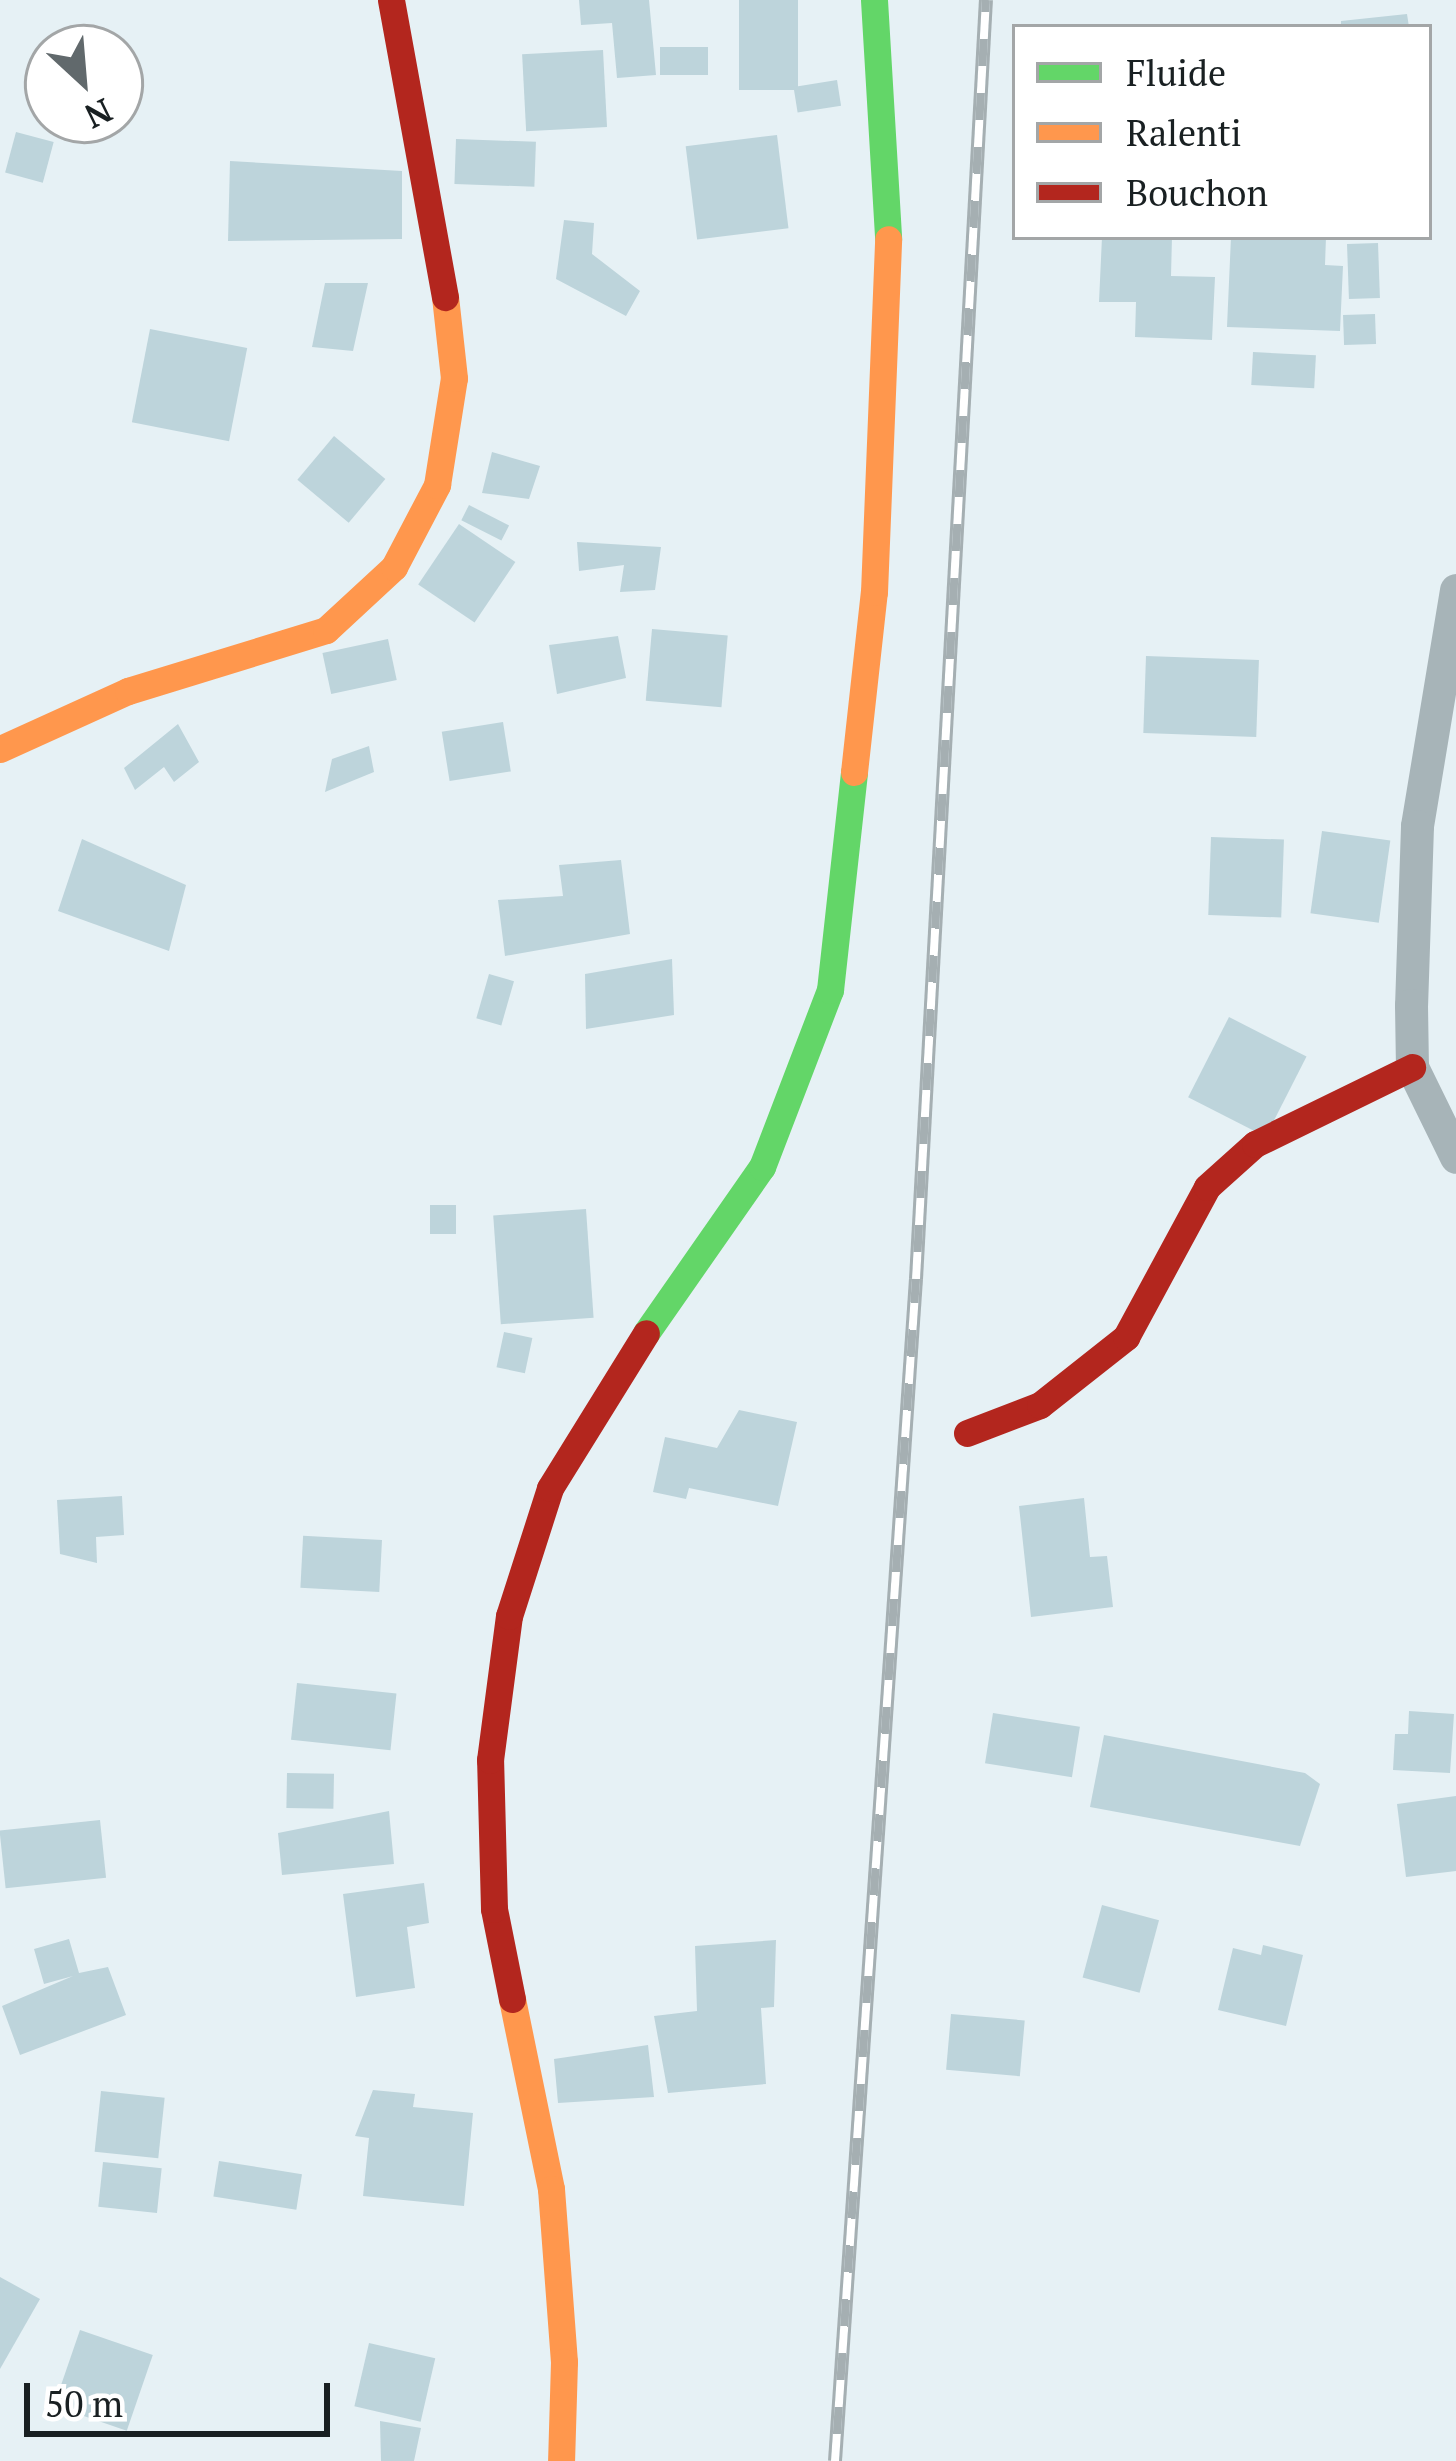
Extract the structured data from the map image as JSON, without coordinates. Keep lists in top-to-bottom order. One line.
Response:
{"legend":["Fluide","Ralenti","Bouchon"],"scale_bar":"50 m","north":"bottom right"}
